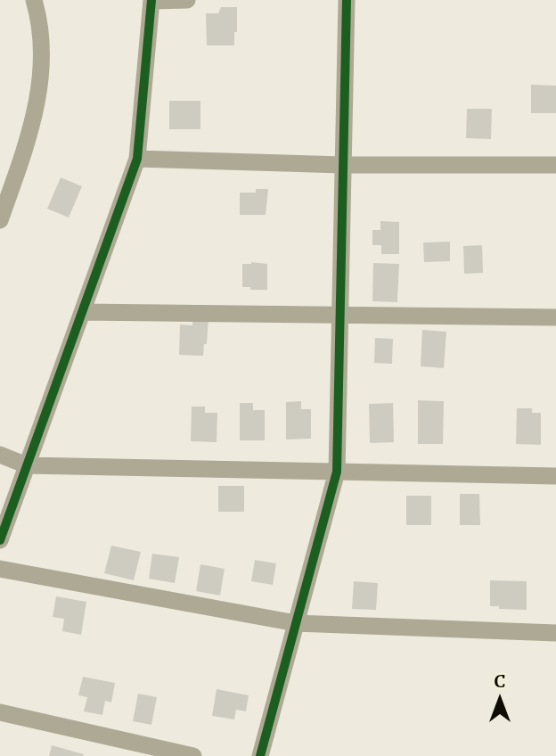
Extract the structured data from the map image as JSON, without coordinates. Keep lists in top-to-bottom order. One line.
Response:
{"north":"top"}
